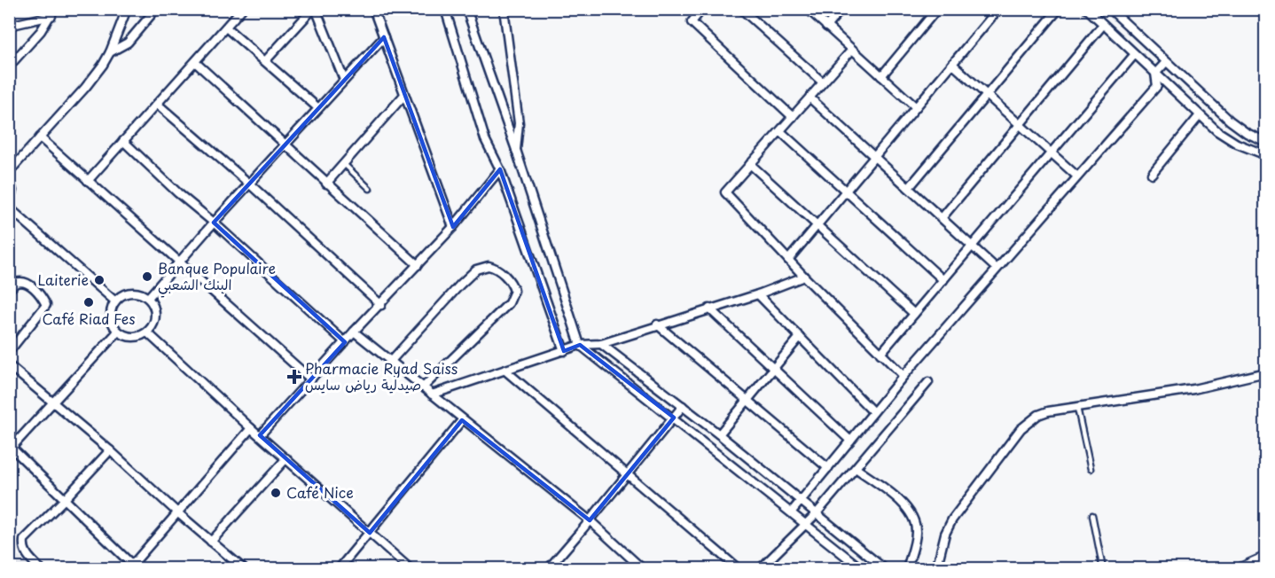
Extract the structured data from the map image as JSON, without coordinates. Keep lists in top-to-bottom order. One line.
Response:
{"places":{"other":["Banque Populaire البنك الشعبي","Laiterie","Café Riad Fes","Café Nice"],"health":["Pharmacie Ryad Saiss صيدلية رياض سايس"]}}
